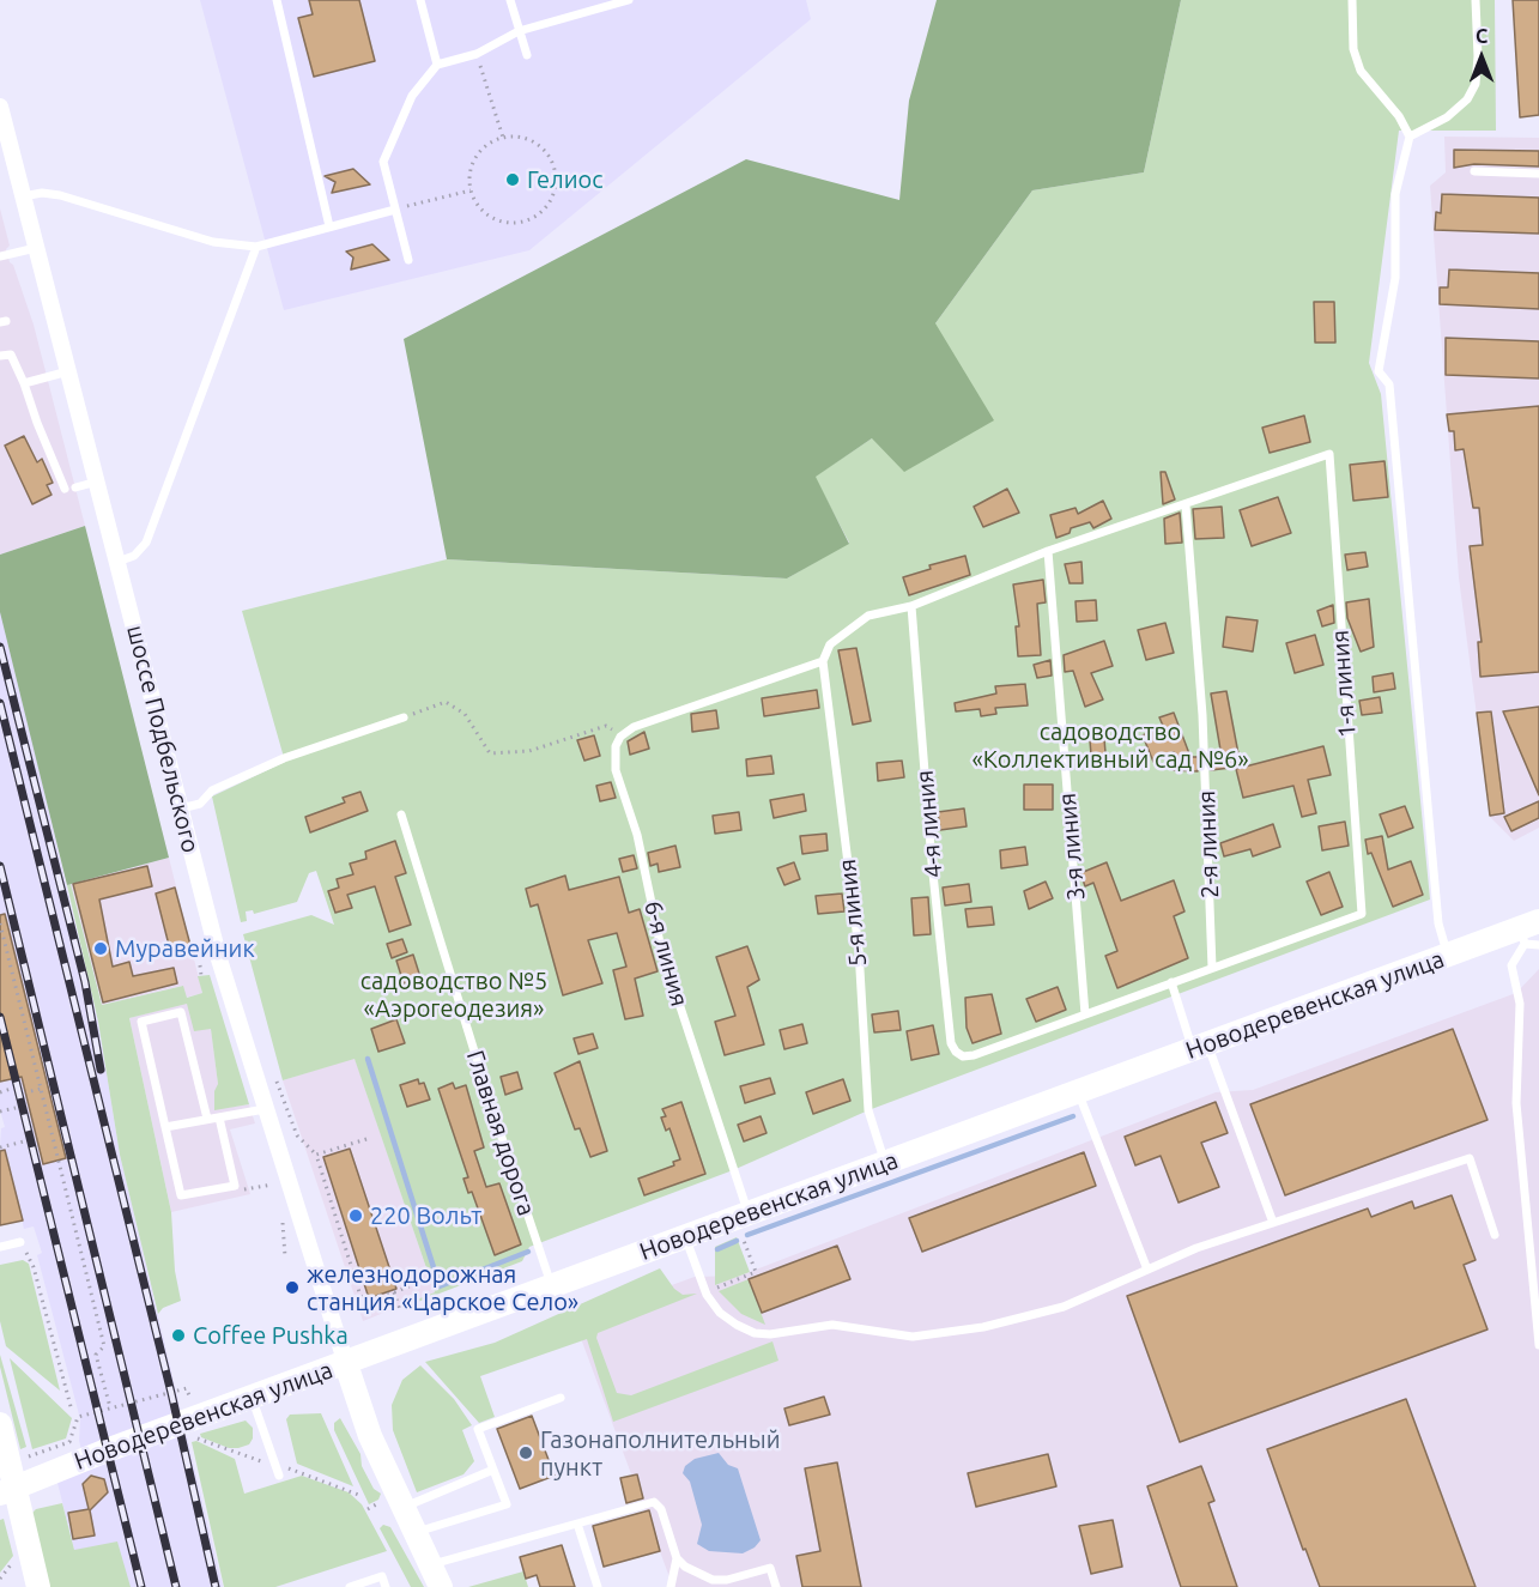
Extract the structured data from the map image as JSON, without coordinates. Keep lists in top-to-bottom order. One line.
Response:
{"streets":{"main road":["Новодеревенская улица"],"street":["шоссе Подбельского"],"lane":["1-я линия","4-я линия","2-я линия","3-я линия","5-я линия","6-я линия","Главная дорога"]},"crossings":[["1-я линия","2-я линия"],["шоссе Подбельского","Новодеревенская улица"],["4-я линия","3-я линия"],["5-я линия","Новодеревенская улица"],["6-я линия","Новодеревенская улица"],["Новодеревенская улица","Главная дорога"]],"parks":["садоводство «Коллективный сад №6»","садоводство №5 «Аэрогеодезия»"],"places":["Гелиос","Муравейник","220 Вольт","железнодорожная станция «Царское Село»","Coffee Pushka","Газонаполнительный пункт"],"north":"top"}
